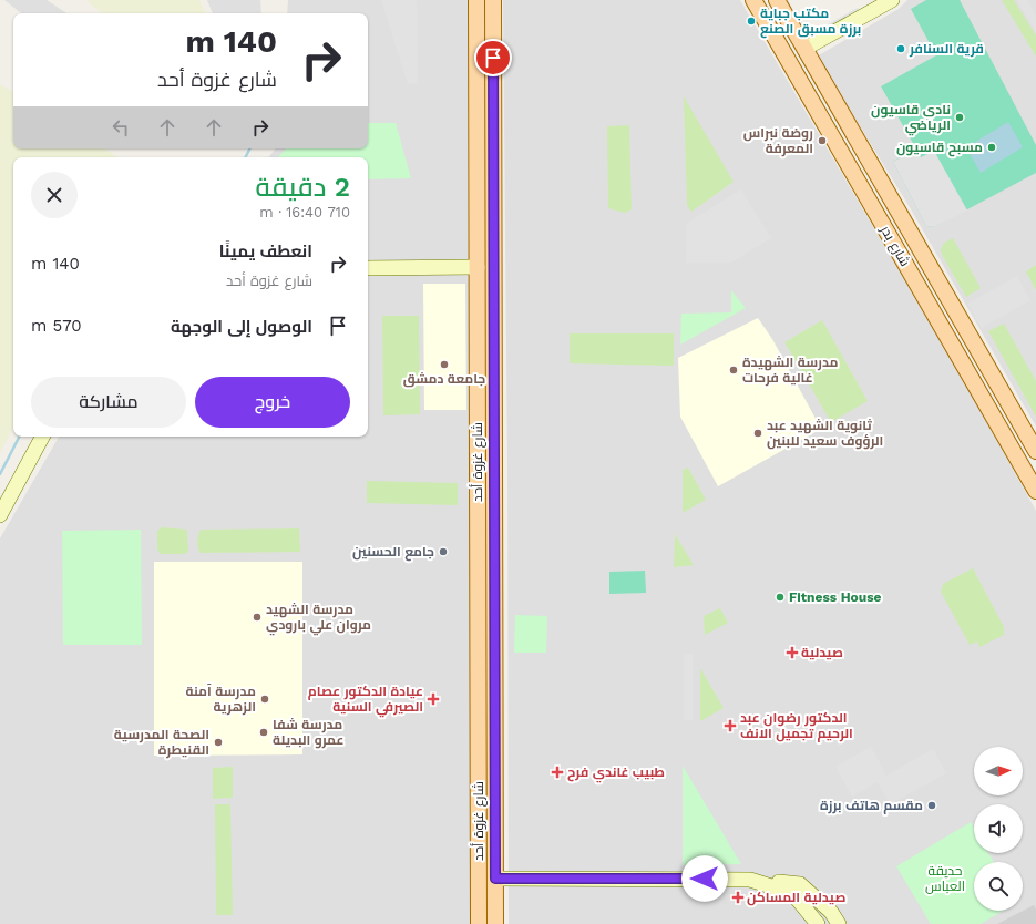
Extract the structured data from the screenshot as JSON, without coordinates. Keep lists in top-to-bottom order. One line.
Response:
{"streets":{"main road":["شارع بدر","شارع غزوة أحد"]},"parks":["حديقة العباس"],"places":{"other":["مكتب جباية برزة مسبق الصنع","قرية السنافر","نادي قاسيون الرياضي","روضة نبراس المعرفة","مسبح قاسيون","جامعة دمشق","مدرسة الشهيدة غالية فرحات","ثانوية الشهيد عبد الرؤوف سعيد للبنين","جامع الحسنين","Fitness House","مدرسة الشهيد مروان علي بارودي","مدرسة آمنة الزهرية","مدرسة شفا عمرو البديلة","الصحة المدرسية القنيطرة","مقسم هاتف برزة"],"health":["صيدلية","عيادة الدكتور عصام الصيرفي السنية","الدكتور رضوان عبد الرحيم تجميل الانف","طبيب غاندي فرح","صيدلية المساكن"]},"north":"right","page":{"turn":["140 m","شارع غزوة أحد"],"heading":["2 دقيقة","710 m · 16:40"],"list":[{"name":"انعطف يمينًا","note":"شارع غزوة أحد","value":"140 m"},{"name":"الوصول إلى الوجهة","value":"570 m"}],"buttons":["خروج","مشاركة"]}}
